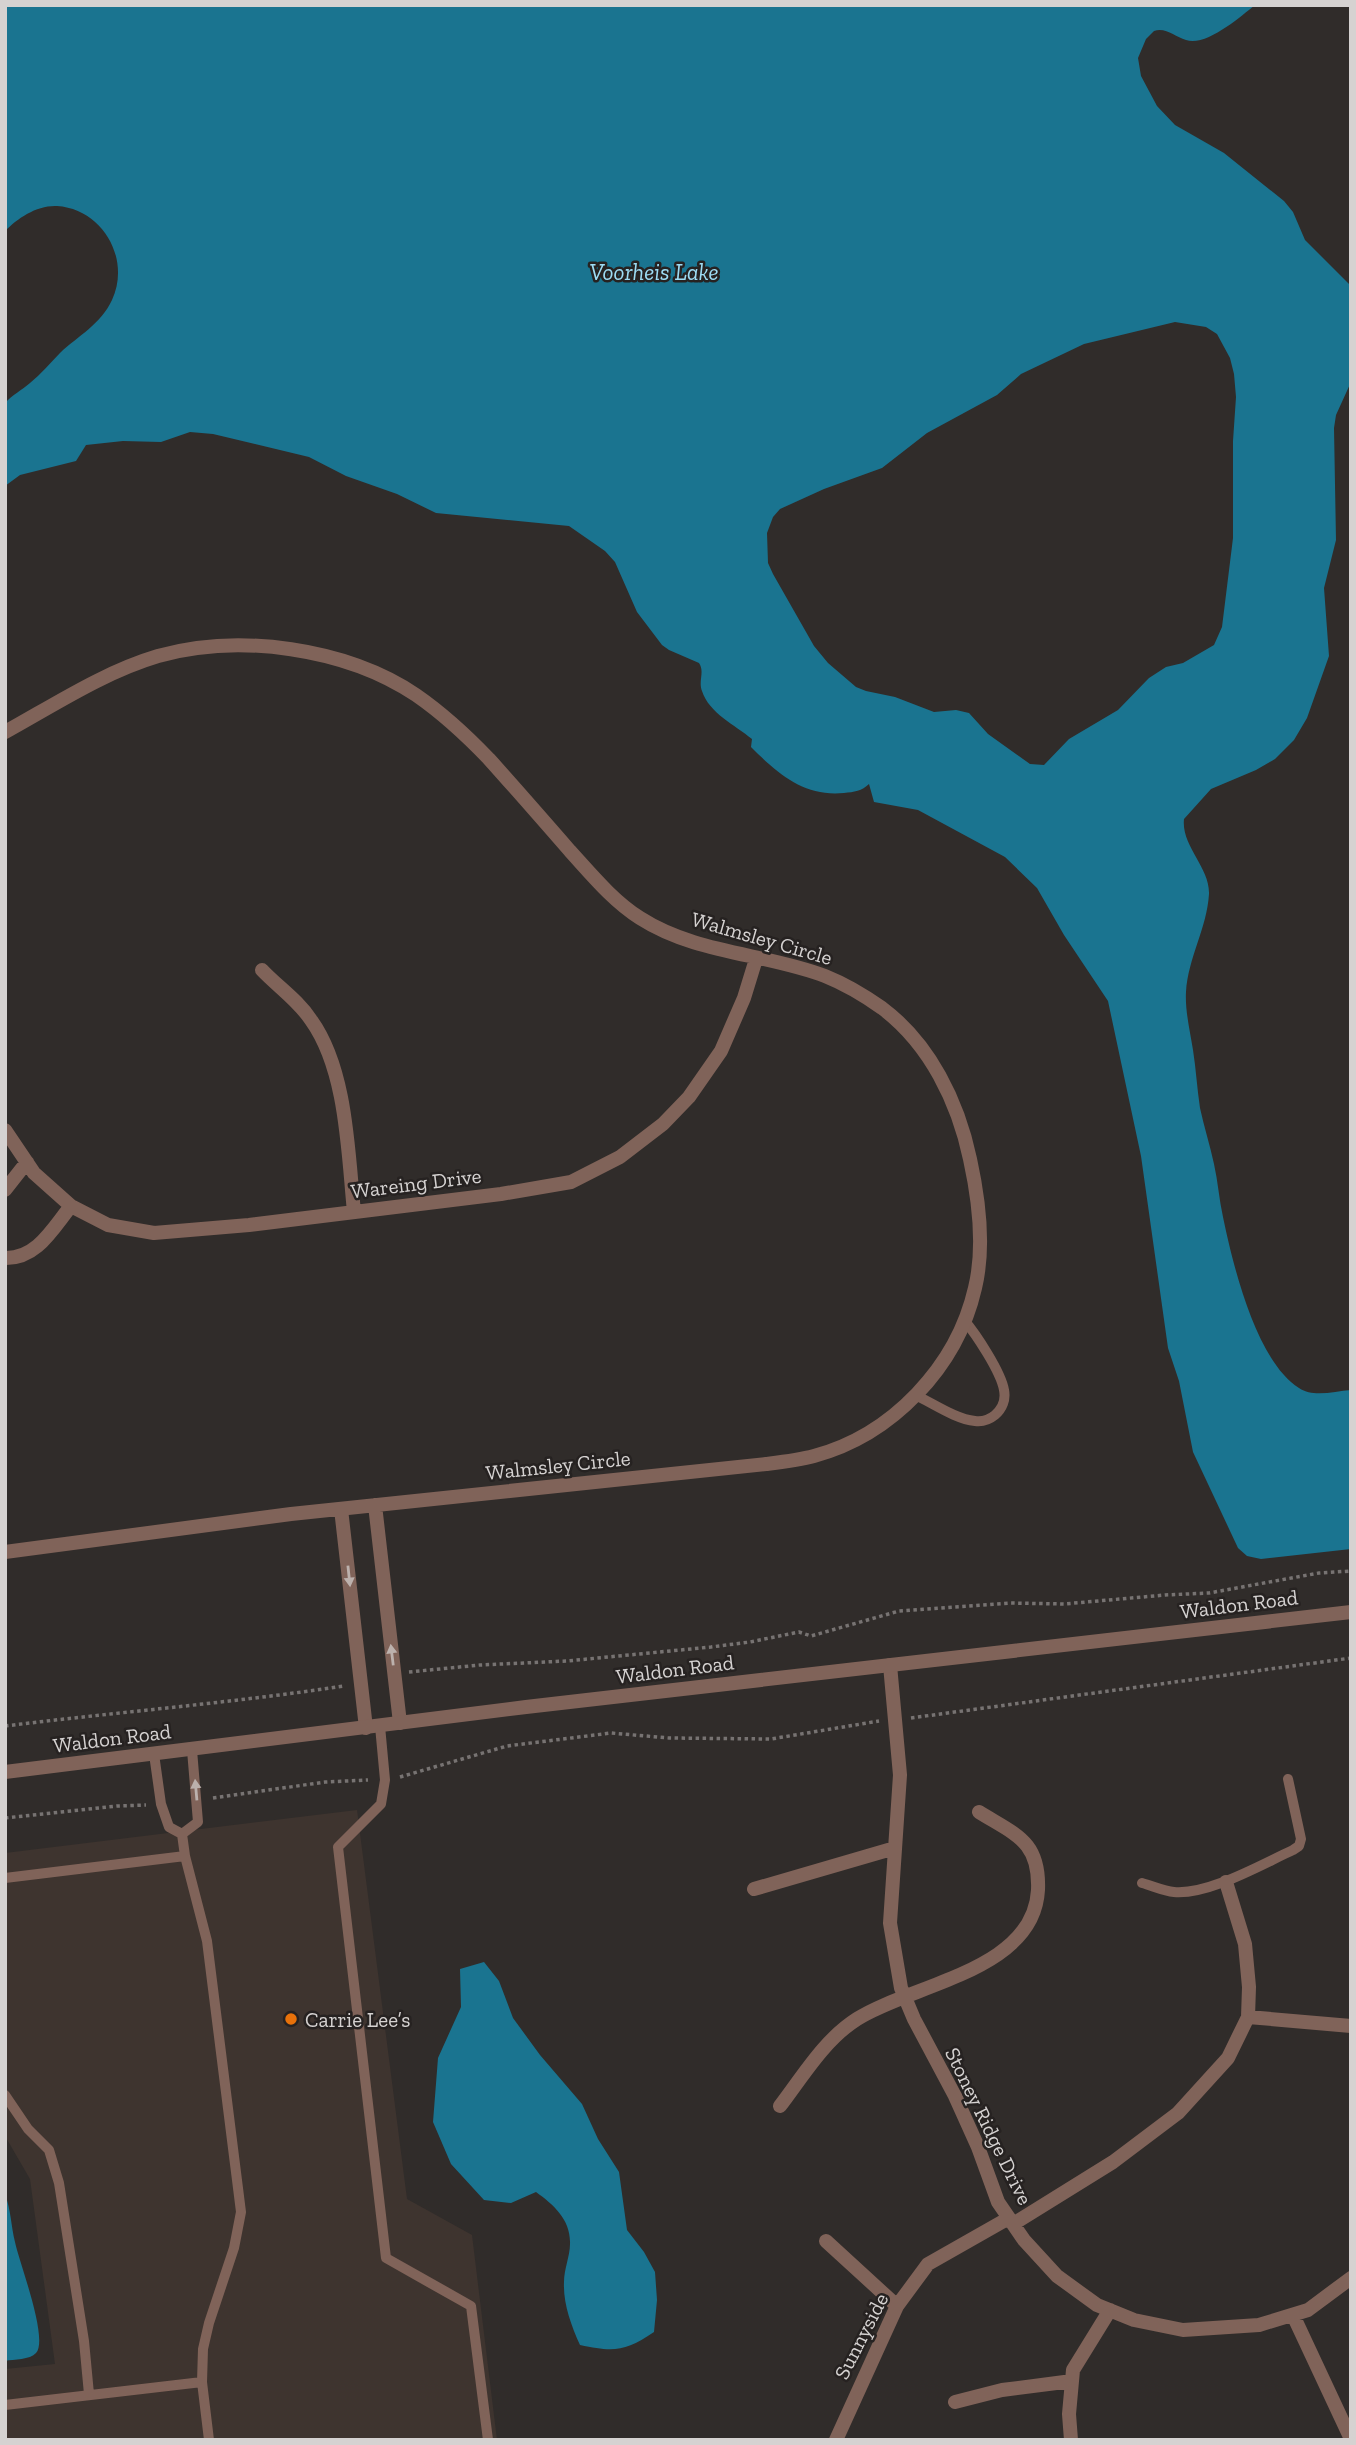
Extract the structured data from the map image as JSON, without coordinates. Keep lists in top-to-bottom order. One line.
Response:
{"streets":{"street":["Walmsley Circle","Wareing Drive","Waldon Road","Stoney Ridge Drive","Sunnyside"]},"crossings":[["Walmsley Circle","Wareing Drive"],["Waldon Road","Stoney Ridge Drive"],["Stoney Ridge Drive","Sunnyside"]],"water":["Voorheis Lake"],"places":["Carrie Lee’s"]}
